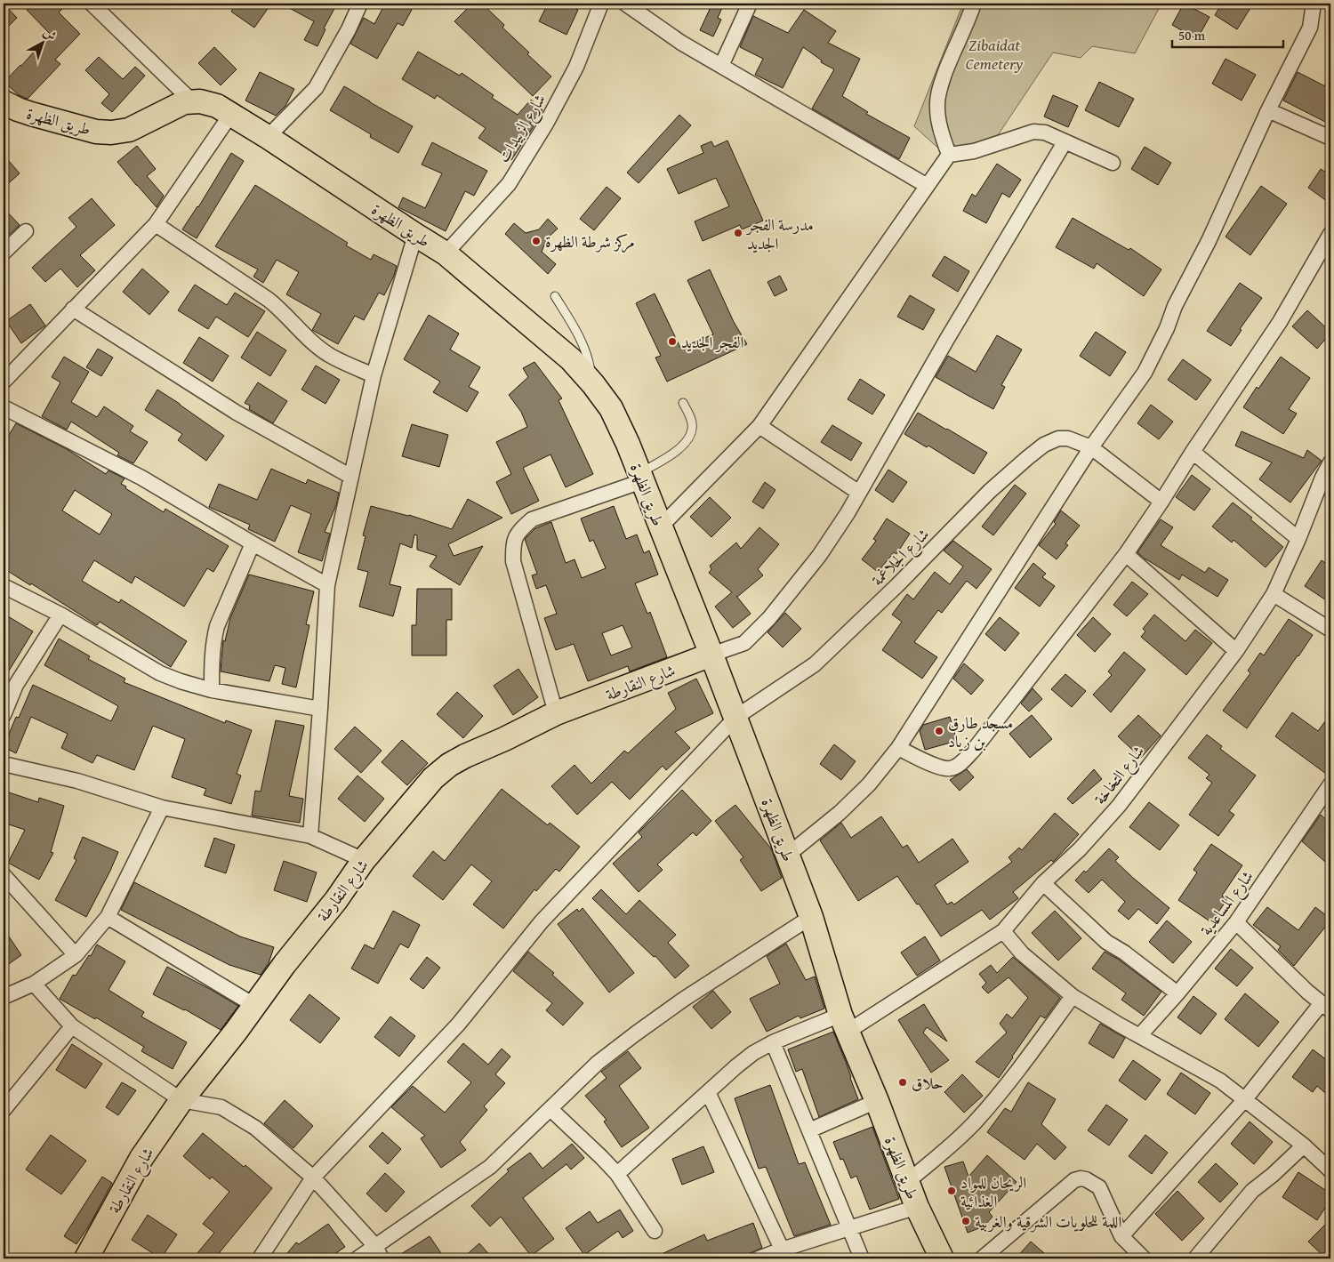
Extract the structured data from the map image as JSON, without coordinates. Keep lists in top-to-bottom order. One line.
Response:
{"streets":{"main road":["طريق الظهرة","شارع النقارطة"],"street":["شارع الزبيدات","شارع الجلاغمة","شارع التخاخة","شارع المساعدية"]},"crossings":[["طريق الظهرة","شارع الزبيدات"],["طريق الظهرة","شارع الجلاغمة"],["طريق الظهرة","شارع النقارطة"],["طريق الظهرة","شارع التخاخة"]],"parks":["Zibaidat Cemetery"],"places":["مدرسة الفجر الجديد","مركز شرطة الظهرة","الفجر الجديد","مسجد طارق بن زياد","حلاق","الريحان للمواد الغذائية","اللمة للحلويات الشرقية والغربية"],"scale_bar":"50 m","north":"top right"}
